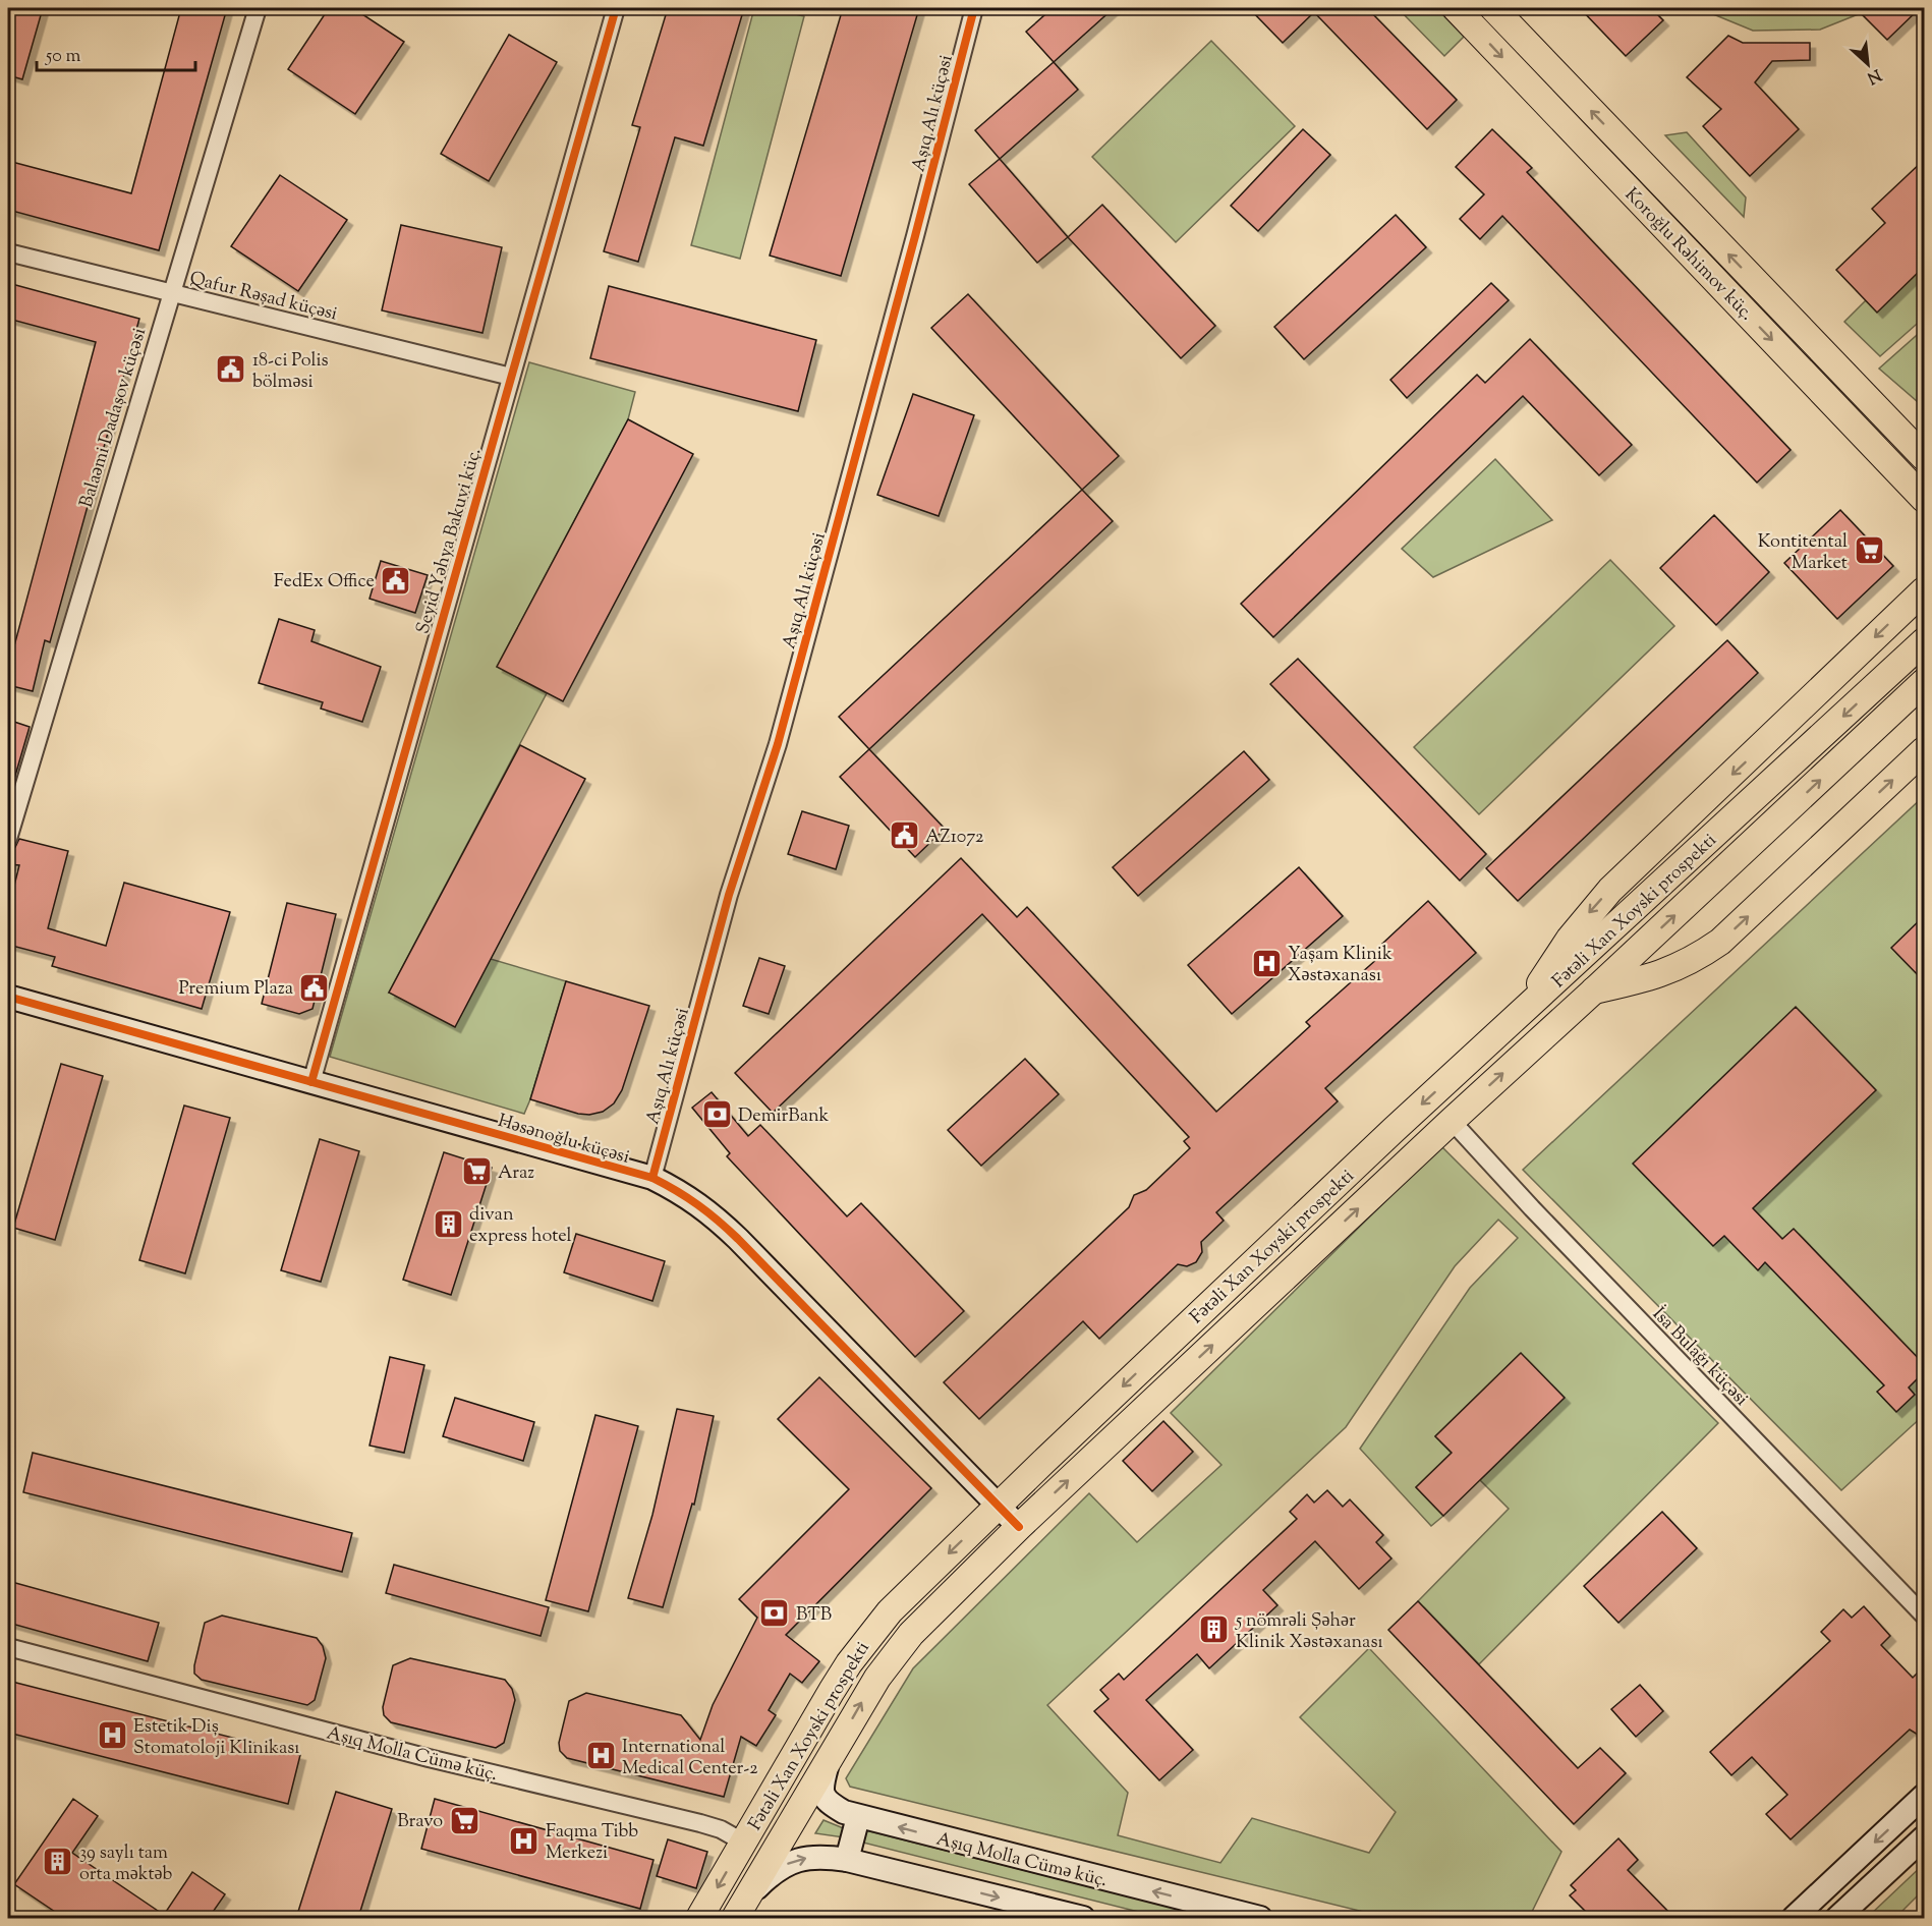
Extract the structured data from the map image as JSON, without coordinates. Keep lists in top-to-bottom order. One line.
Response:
{"streets":{"main road":["Koroğlu Rəhimov küç.","Fətəli Xan Xoyski prospekti","Həsənoğlu küçəsi","Aşıq Molla Cümə küç."],"street":["Aşıq Alı küçəsi","Qafur Rəşad küçəsi","Balaəmi Dadaşov küçəsi","Seyid Yəhya Bakuvi küç.","İsa Bulağı küçəsi"]},"crossings":[["Aşıq Alı küçəsi","Həsənoğlu küçəsi"],["Qafur Rəşad küçəsi","Balaəmi Dadaşov küçəsi"],["Qafur Rəşad küçəsi","Seyid Yəhya Bakuvi küç."],["Seyid Yəhya Bakuvi küç.","Həsənoğlu küçəsi"],["Fətəli Xan Xoyski prospekti","Həsənoğlu küçəsi"],["Fətəli Xan Xoyski prospekti","İsa Bulağı küçəsi"],["Fətəli Xan Xoyski prospekti","Aşıq Molla Cümə küç."]],"places":{"public building":["18-ci Polis bölməsi","FedEx Office","AZ1072","Premium Plaza"],"supermarket":["Kontitental Market","Araz","Bravo"],"hospital":["Yaşam Klinik Xəstəxanası","Estetik Diş Stomatoloji Klinikası","International Medical Center-2","Faqma Tibb Merkezi"],"bank":["DemirBank","BTB"],"building":["divan express hotel","5 nömrəli Şəhər Klinik Xəstəxanası","39 saylı tam orta məktəb"]},"scale_bar":"50 m","north":"bottom right"}
